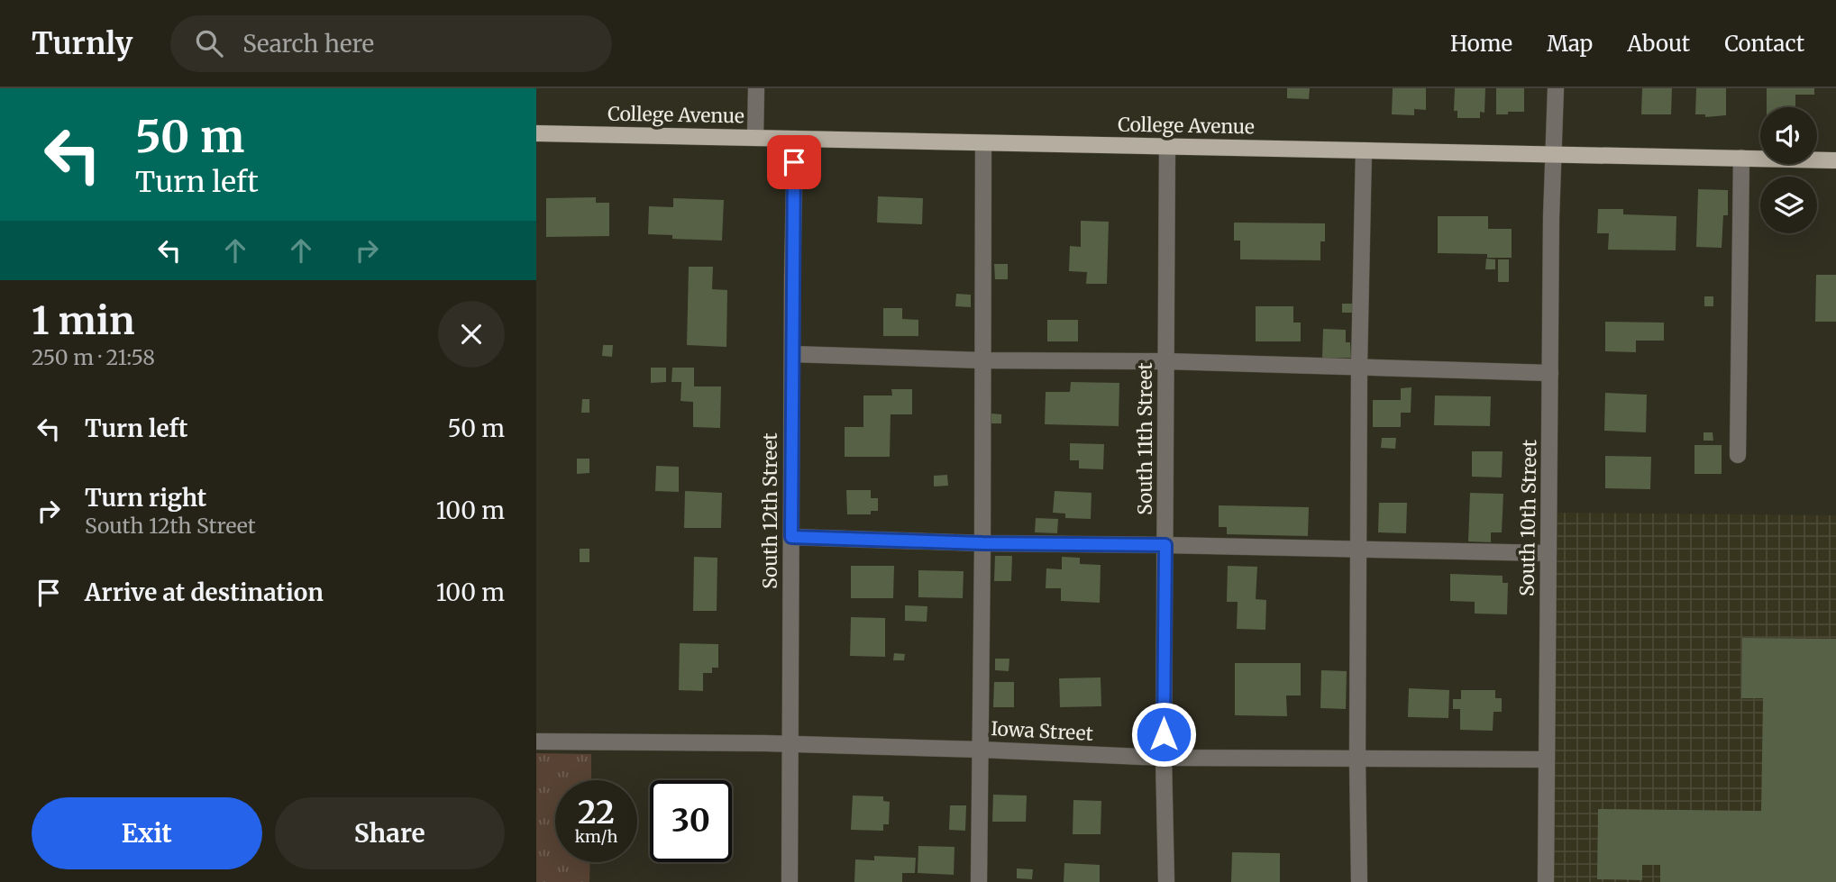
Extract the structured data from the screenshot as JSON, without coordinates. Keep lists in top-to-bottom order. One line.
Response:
{"streets":{"main road":["College Avenue"],"street":["South 11th Street","South 12th Street","South 10th Street","Iowa Street"]},"crossings":[["College Avenue","South 11th Street"],["College Avenue","South 12th Street"],["College Avenue","South 10th Street"],["South 11th Street","Iowa Street"],["South 12th Street","Iowa Street"],["South 10th Street","Iowa Street"]],"page":{"header":"Turnly","search":"Search here","nav":["Home","Map","About","Contact"],"turn":["50 m","Turn left"],"heading":["1 min","250 m · 21:58"],"list":[{"name":"Turn left","value":"50 m"},{"name":"Turn right","note":"South 12th Street","value":"100 m"},{"name":"Arrive at destination","value":"100 m"}],"speed":"22 km/h","limit":"30","buttons":["Exit","Share"]}}
